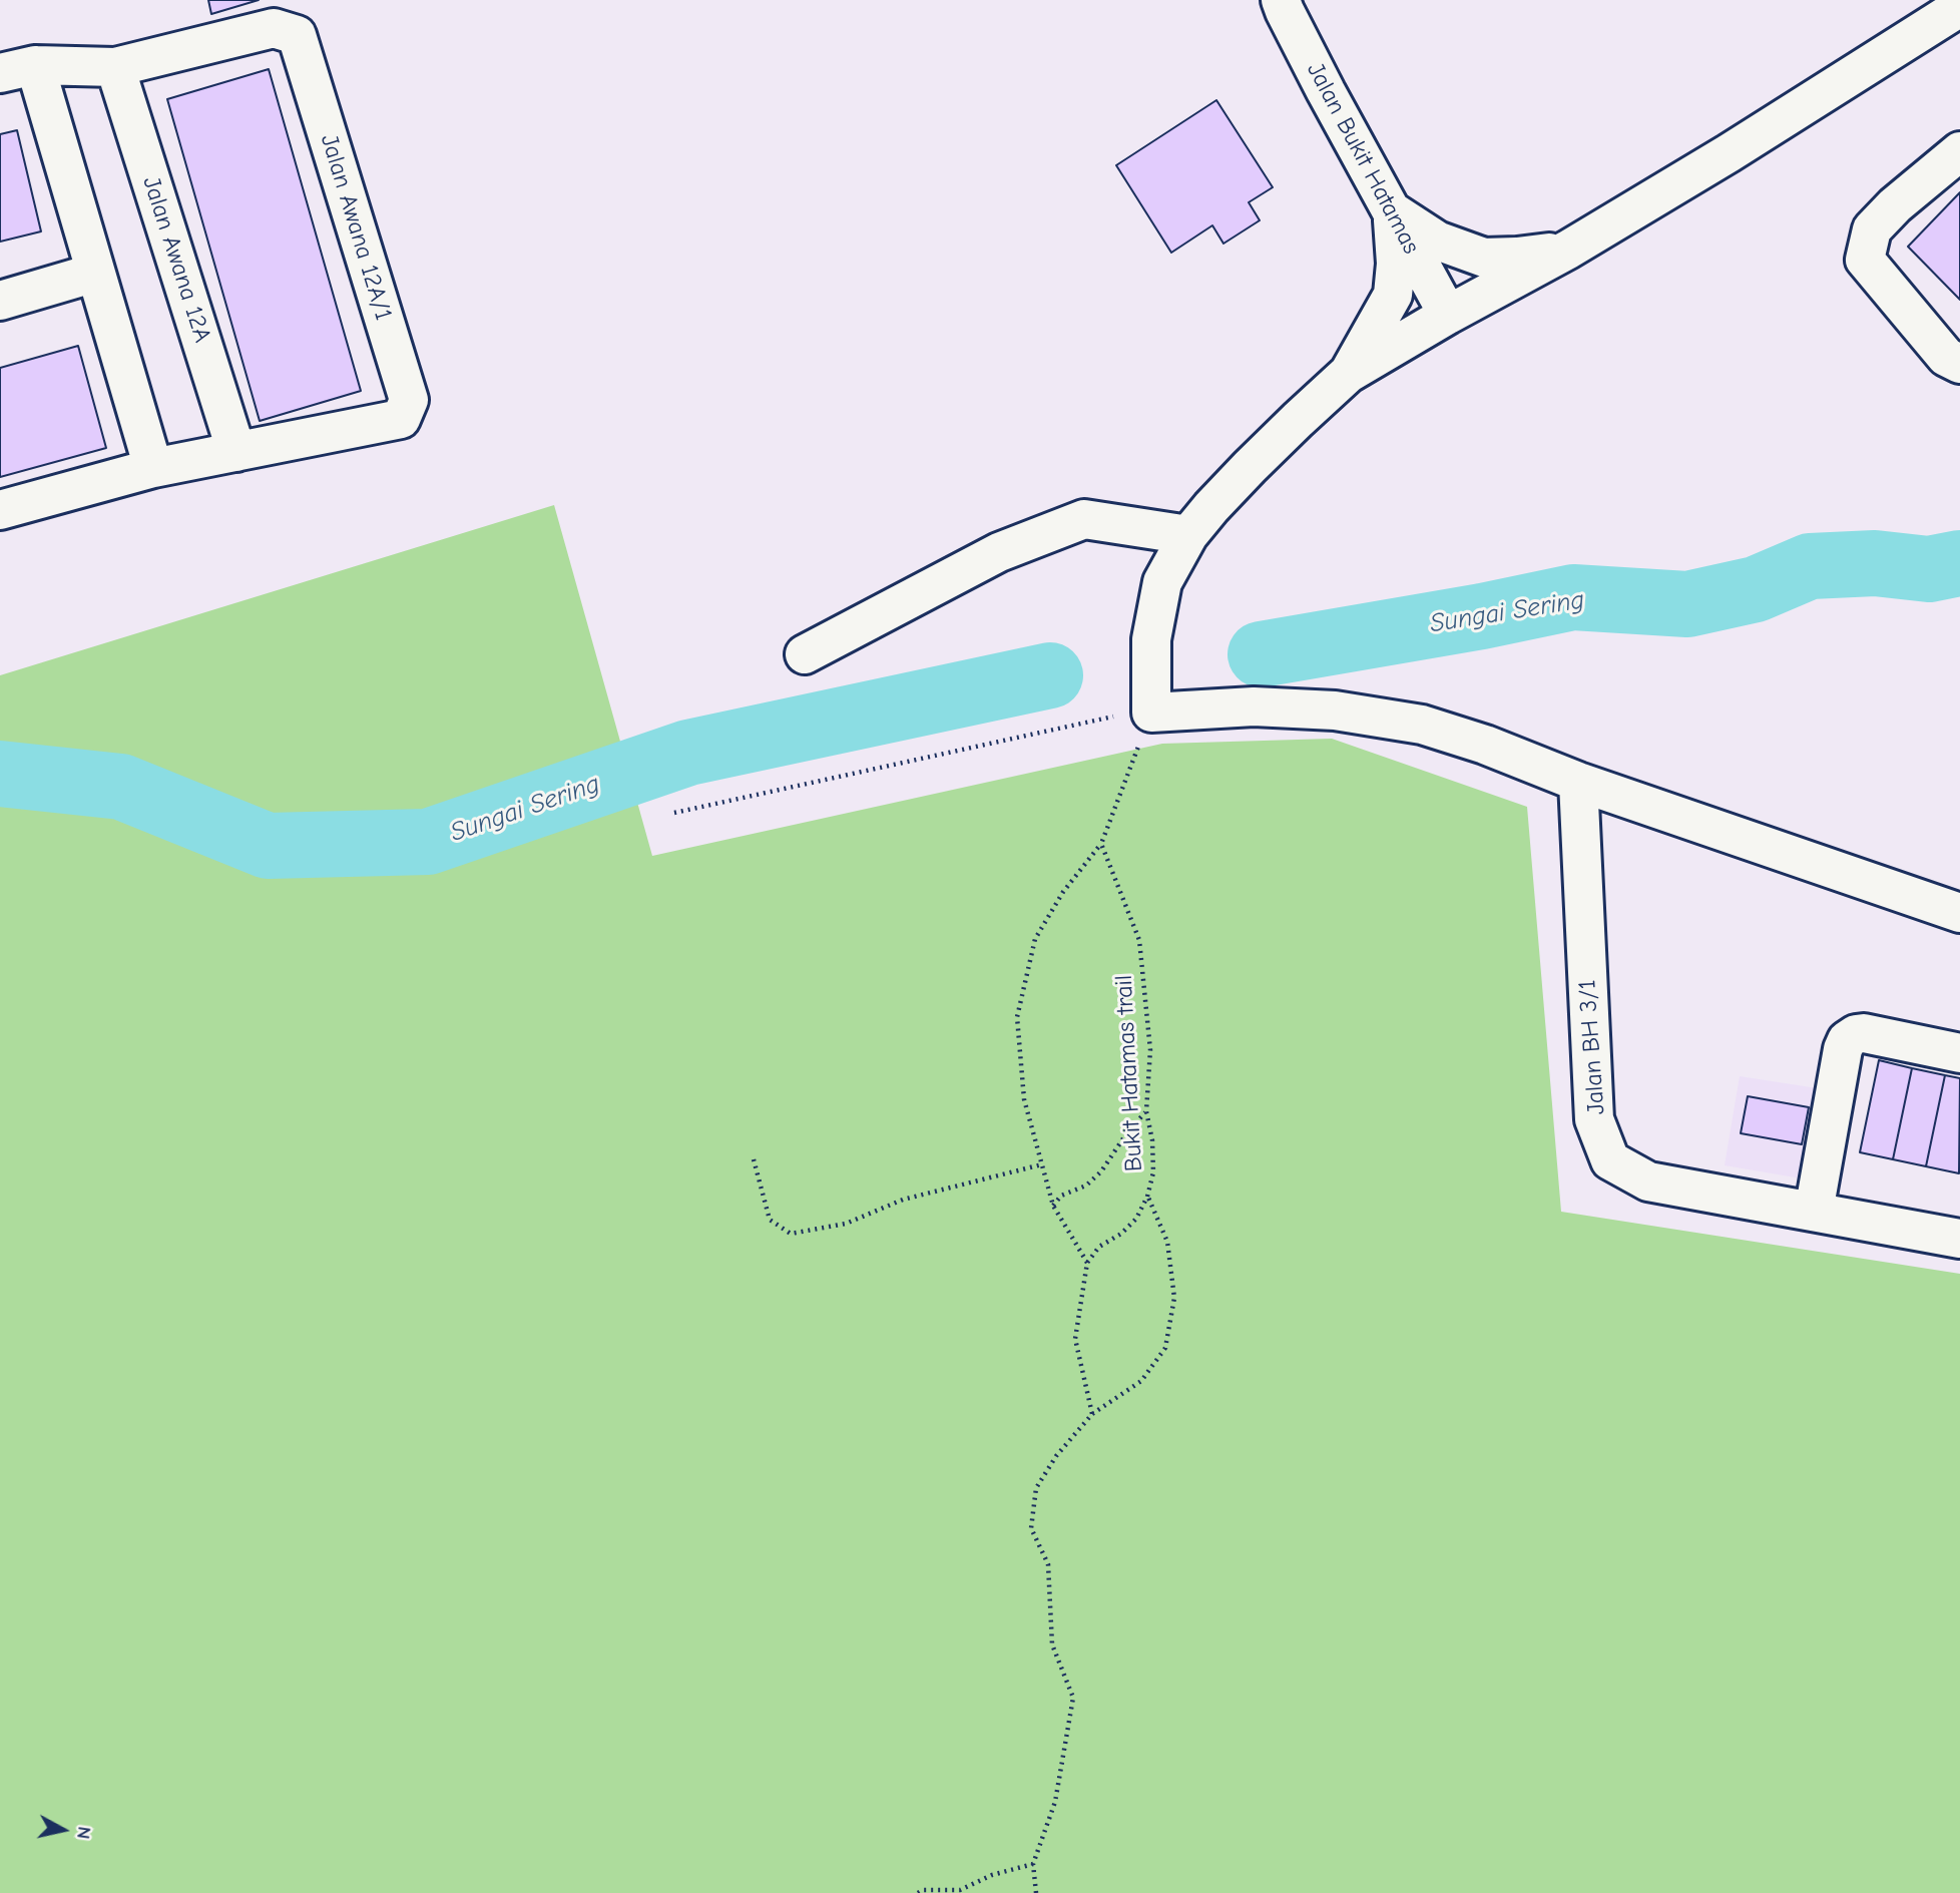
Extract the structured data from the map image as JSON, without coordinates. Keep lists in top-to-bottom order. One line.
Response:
{"streets":{"street":["Jalan Bukit Hatamas","Jalan Awana 12A/1","Jalan Awana 12A","Jalan BH 3/1"],"path":["Bukit Hatamas trail"]},"crossings":[["Jalan Awana 12A/1","Jalan Awana 12A"]],"water":["Sungai Sering"],"north":"right"}
